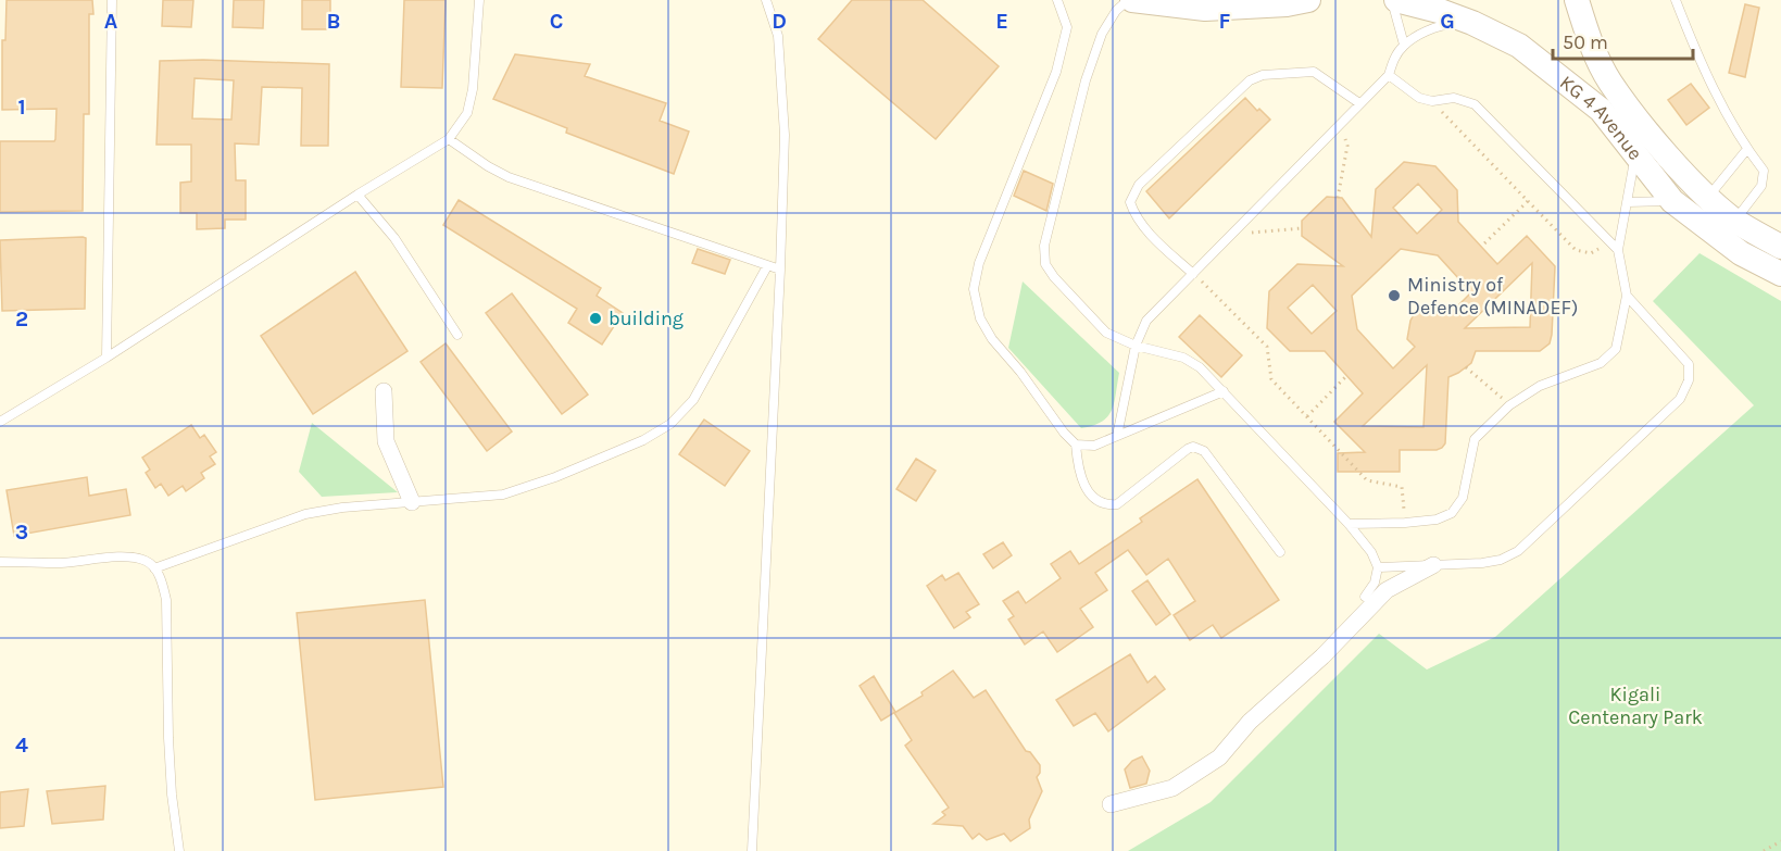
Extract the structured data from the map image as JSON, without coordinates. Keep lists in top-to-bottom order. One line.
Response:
{"streets":{"main road":["KG 4 Avenue"]},"parks":["Kigali Centenary Park"],"places":["Ministry of Defence (MINADEF)","building"],"scale_bar":"50 m","grid":{"columns":["A","B","C","D","E","F","G"],"rows":["1","2","3","4"]}}
